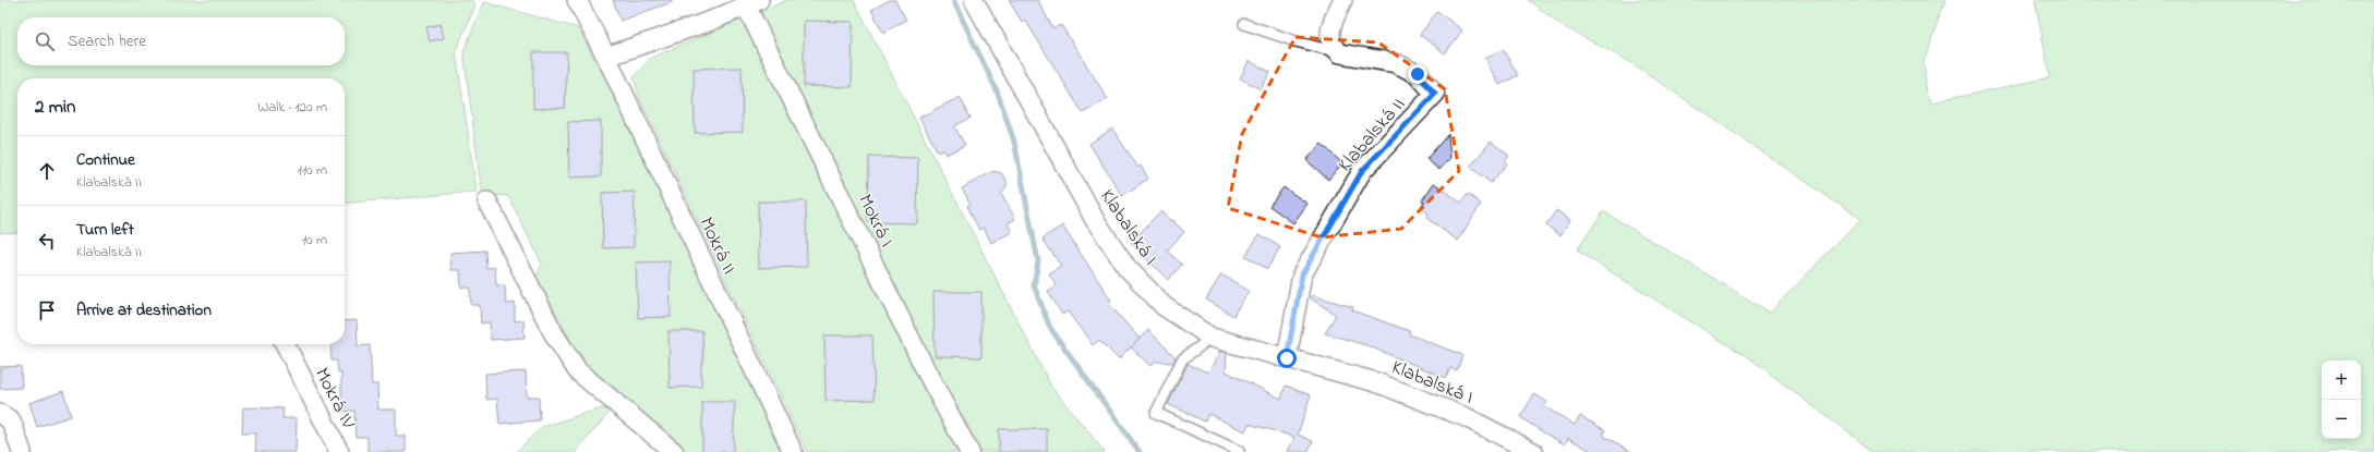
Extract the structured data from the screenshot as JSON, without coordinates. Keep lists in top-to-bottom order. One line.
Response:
{"streets":{"street":["Klabalská II","Mokrá I","Klabalská I","Mokrá II","Mokrá IV"]},"crossings":[["Klabalská II","Klabalská I"]],"page":{"search":"Search here","heading":["2 min","Walk · 120 m"],"list":[["Continue","Klabalská II","110 m"],["Turn left","Klabalská II","10 m"],"Arrive at destination"],"map_buttons":["+","−"]}}
